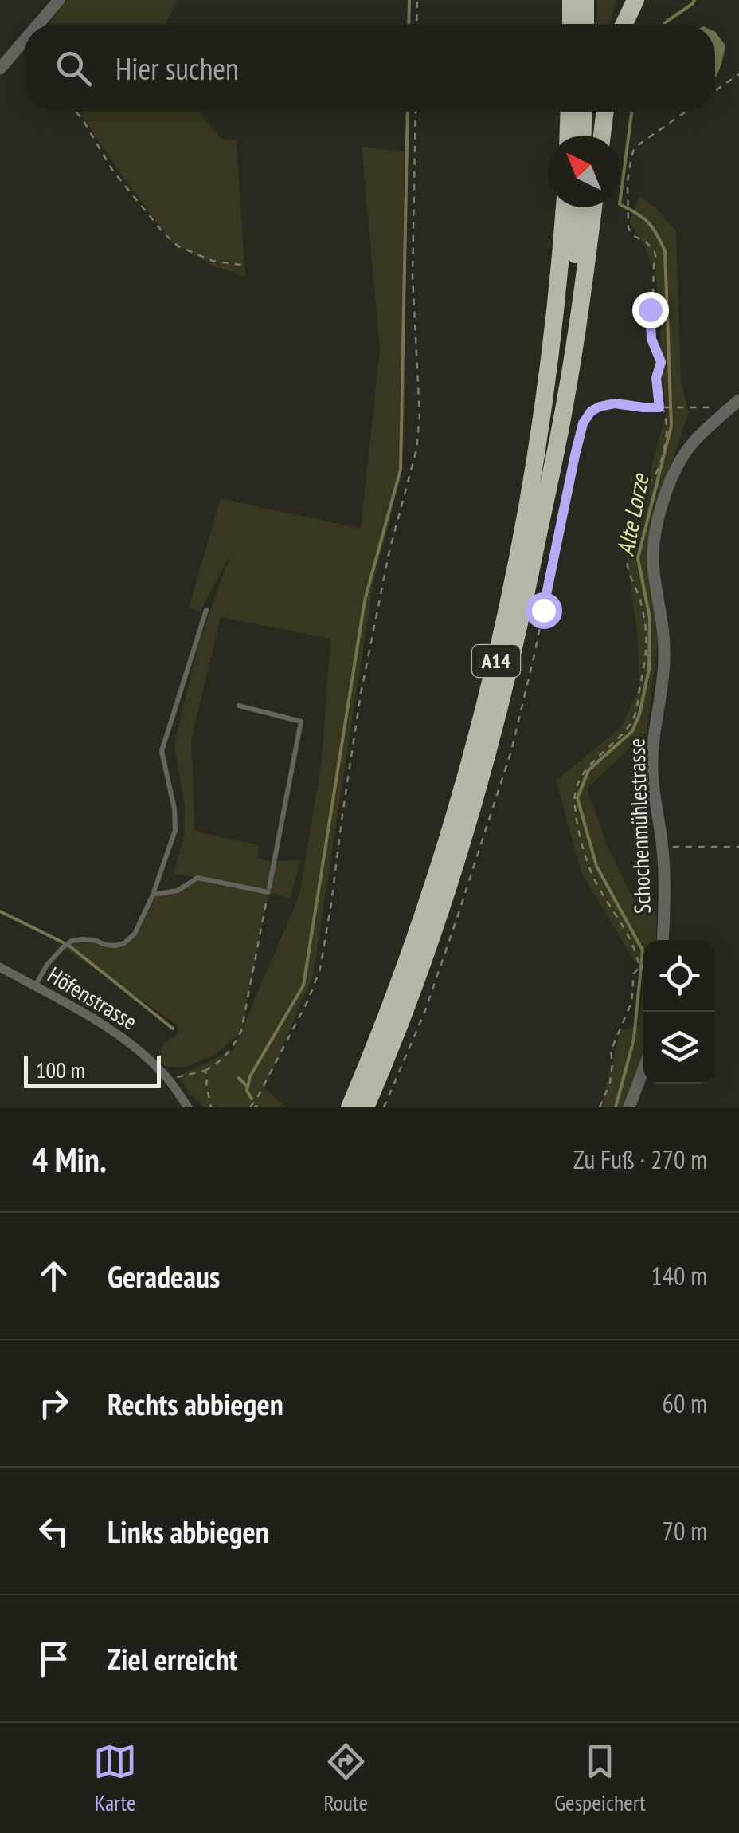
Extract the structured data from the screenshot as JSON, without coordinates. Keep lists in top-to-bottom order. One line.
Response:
{"streets":{"highway":["A14"],"street":["Schochenmühlestrasse","Höfenstrasse"]},"water":["Alte Lorze"],"scale_bar":"100 m","north":"top left","page":{"search":"Hier suchen","scale":"100 m","heading":["4 Min.","Zu Fuß · 270 m"],"list":[["Geradeaus","140 m"],["Rechts abbiegen","60 m"],["Links abbiegen","70 m"],"Ziel erreicht"],"nav":["Karte","Route","Gespeichert"]}}
